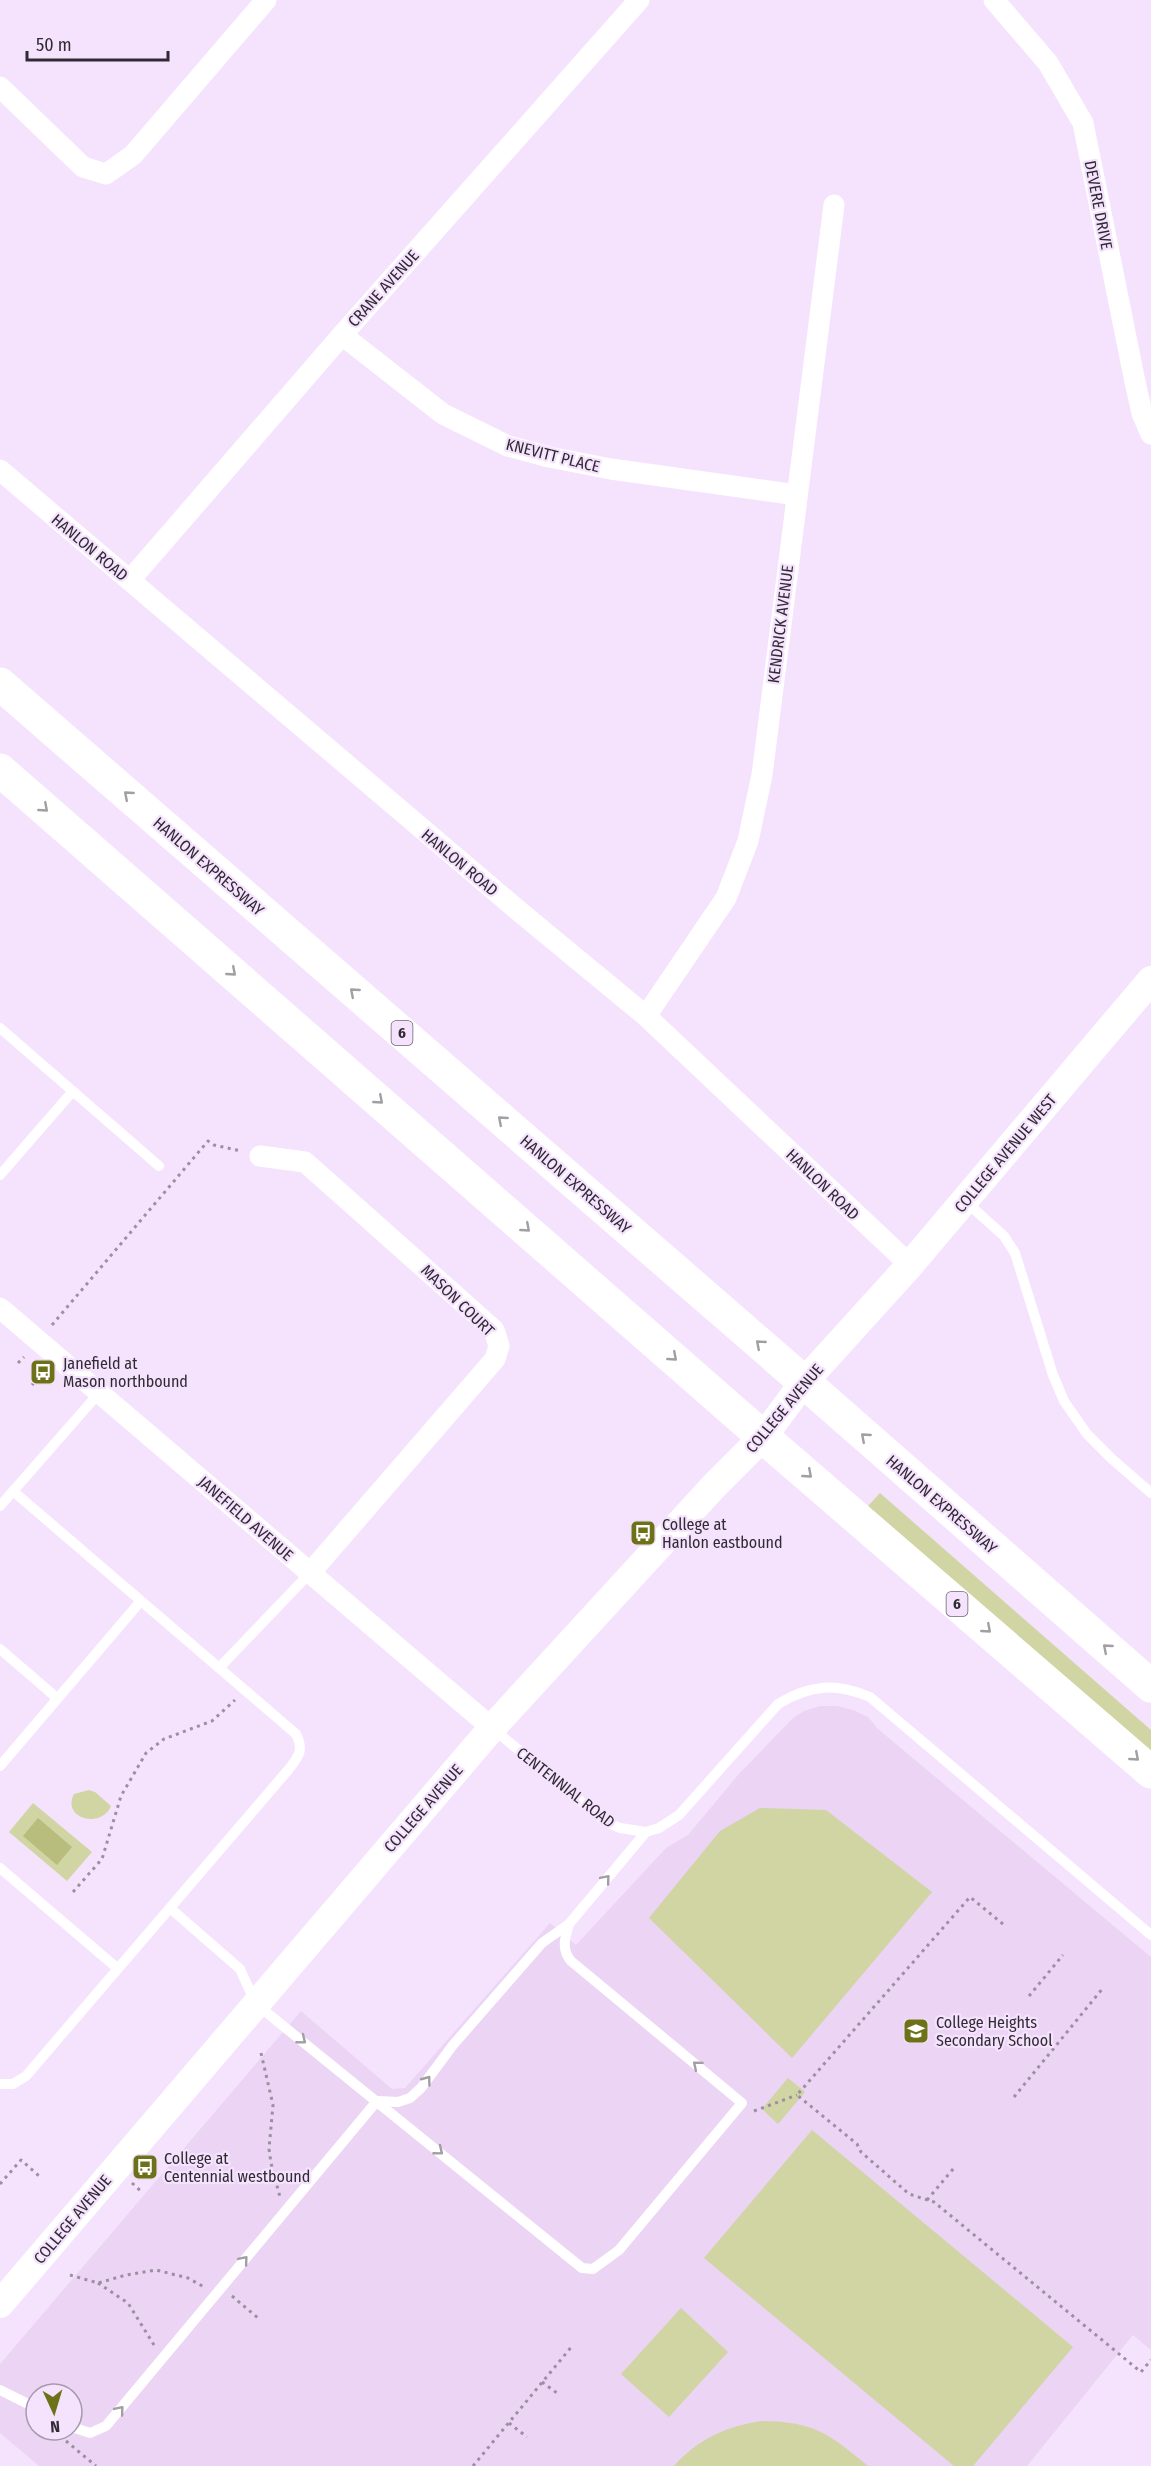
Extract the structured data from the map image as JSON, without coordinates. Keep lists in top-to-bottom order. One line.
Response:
{"streets":{"highway":["HANLON EXPRESSWAY","6"],"main road":["COLLEGE AVENUE WEST","COLLEGE AVENUE"],"street":["DEVERE DRIVE","CRANE AVENUE","KNEVITT PLACE","HANLON ROAD","KENDRICK AVENUE","MASON COURT","JANEFIELD AVENUE"],"lane":["CENTENNIAL ROAD"]},"crossings":[["CRANE AVENUE","KNEVITT PLACE"],["CRANE AVENUE","HANLON ROAD"],["KNEVITT PLACE","KENDRICK AVENUE"],["HANLON ROAD","KENDRICK AVENUE"],["HANLON ROAD","COLLEGE AVENUE WEST"],["HANLON EXPRESSWAY","COLLEGE AVENUE"],["6","COLLEGE AVENUE"],["COLLEGE AVENUE WEST","COLLEGE AVENUE"],["MASON COURT","JANEFIELD AVENUE"],["COLLEGE AVENUE","JANEFIELD AVENUE"],["COLLEGE AVENUE","CENTENNIAL ROAD"],["JANEFIELD AVENUE","CENTENNIAL ROAD"]],"places":{"bus stop":["Janefield at Mason northbound","College at Hanlon eastbound","College at Centennial westbound"],"school or university":["College Heights Secondary School"]},"scale_bar":"50 m","north":"bottom"}
